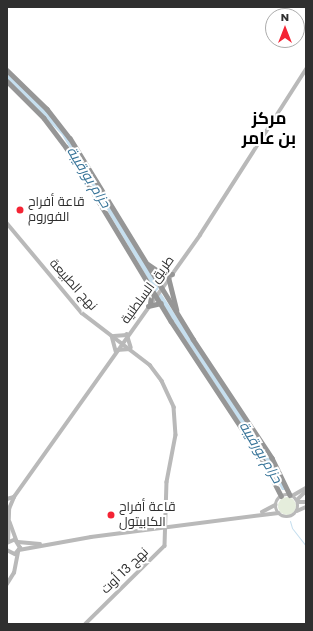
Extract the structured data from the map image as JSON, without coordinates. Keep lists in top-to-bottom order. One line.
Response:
{"streets":{"main road":["نهج الطبيعة","طريق السلطنية","نهج 13 أوت"]},"crossings":[["نهج الطبيعة","طريق السلطنية"],["نهج الطبيعة","نهج 13 أوت"]],"districts":["مركز بن عامر"],"water":["حزام بورقيبة"],"places":["قاعة أفراح الفوروم","قاعة أفراح الكابيتول"],"north":"top"}
